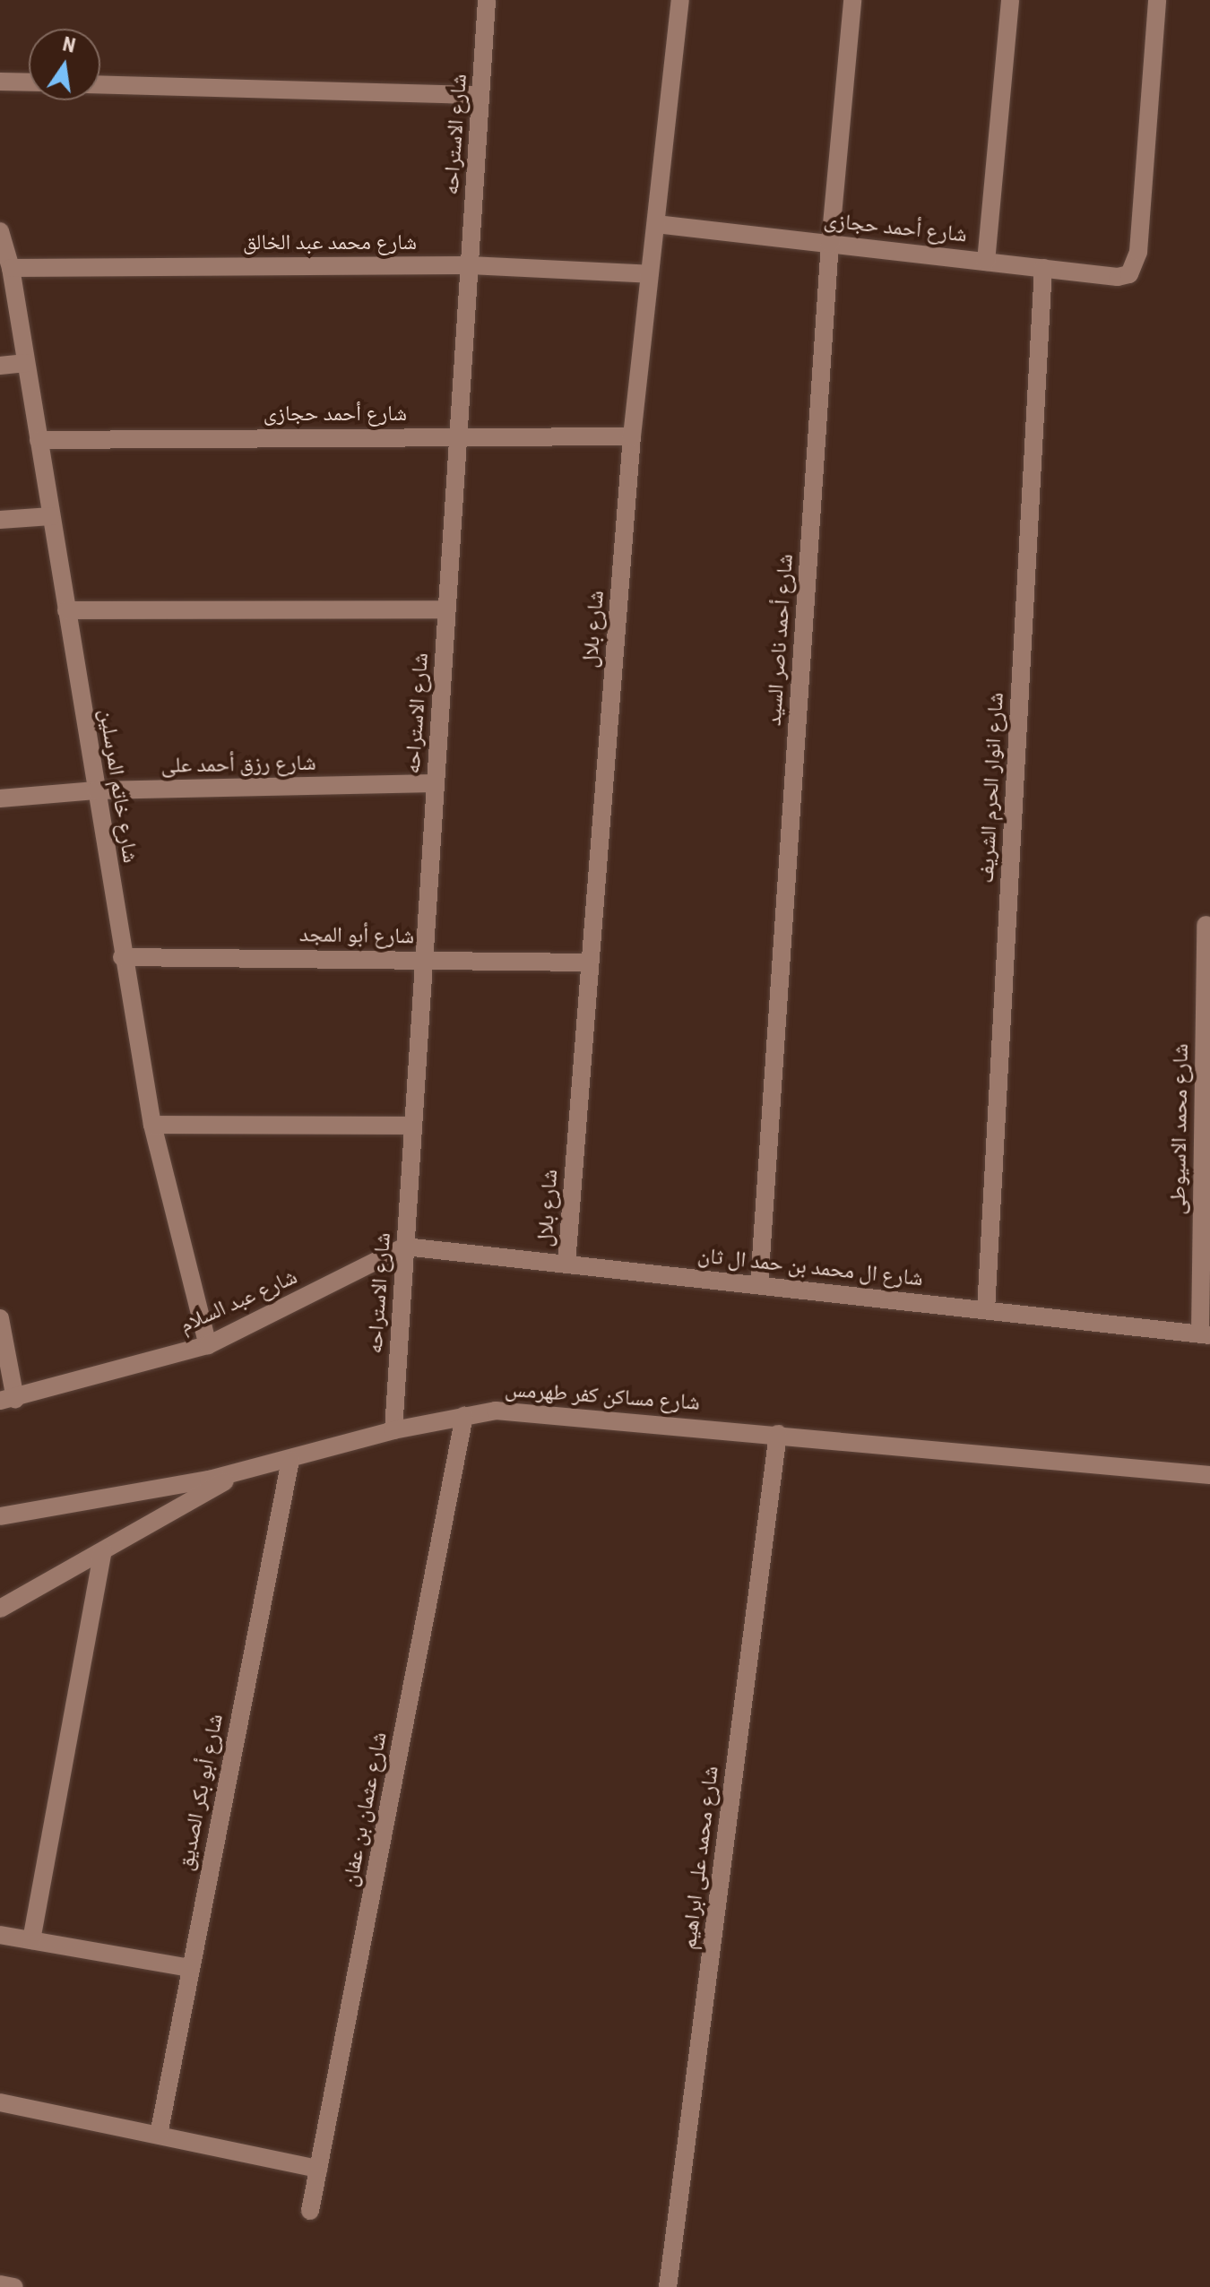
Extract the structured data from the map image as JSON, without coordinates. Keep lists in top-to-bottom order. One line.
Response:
{"streets":{"street":["شارع الاستراحه","شارع أحمد حجازى","شارع محمد عبد الخالق","شارع بلال","شارع أحمد ناصر السيد","شارع رزق أحمد على","شارع خاتم المرسلين","شارع انوار الحرم الشريف","شارع أبو المجد","شارع محمد الاسيوطى","شارع ال محمد بن حمد ال ثان","شارع عبد السلام","شارع مساكن كفر طهرمس","شارع أبو بكر الصديق","شارع عثمان بن عفان","شارع محمد على ابراهيم"]},"crossings":[["شارع الاستراحه","شارع أحمد حجازى"],["شارع الاستراحه","شارع محمد عبد الخالق"],["شارع الاستراحه","شارع رزق أحمد على"],["شارع الاستراحه","شارع أبو المجد"],["شارع الاستراحه","شارع ال محمد بن حمد ال ثان"],["شارع الاستراحه","شارع عبد السلام"],["شارع الاستراحه","شارع مساكن كفر طهرمس"],["شارع أحمد حجازى","شارع بلال"],["شارع أحمد حجازى","شارع أحمد ناصر السيد"],["شارع أحمد حجازى","شارع خاتم المرسلين"],["شارع أحمد حجازى","شارع انوار الحرم الشريف"],["شارع محمد عبد الخالق","شارع بلال"],["شارع محمد عبد الخالق","شارع خاتم المرسلين"],["شارع بلال","شارع أبو المجد"],["شارع بلال","شارع ال محمد بن حمد ال ثان"],["شارع أحمد ناصر السيد","شارع ال محمد بن حمد ال ثان"],["شارع رزق أحمد على","شارع خاتم المرسلين"],["شارع خاتم المرسلين","شارع أبو المجد"],["شارع خاتم المرسلين","شارع عبد السلام"],["شارع انوار الحرم الشريف","شارع ال محمد بن حمد ال ثان"],["شارع محمد الاسيوطى","شارع ال محمد بن حمد ال ثان"],["شارع ال محمد بن حمد ال ثان","شارع عبد السلام"],["شارع مساكن كفر طهرمس","شارع أبو بكر الصديق"],["شارع مساكن كفر طهرمس","شارع عثمان بن عفان"],["شارع مساكن كفر طهرمس","شارع محمد على ابراهيم"]],"north":"top"}
